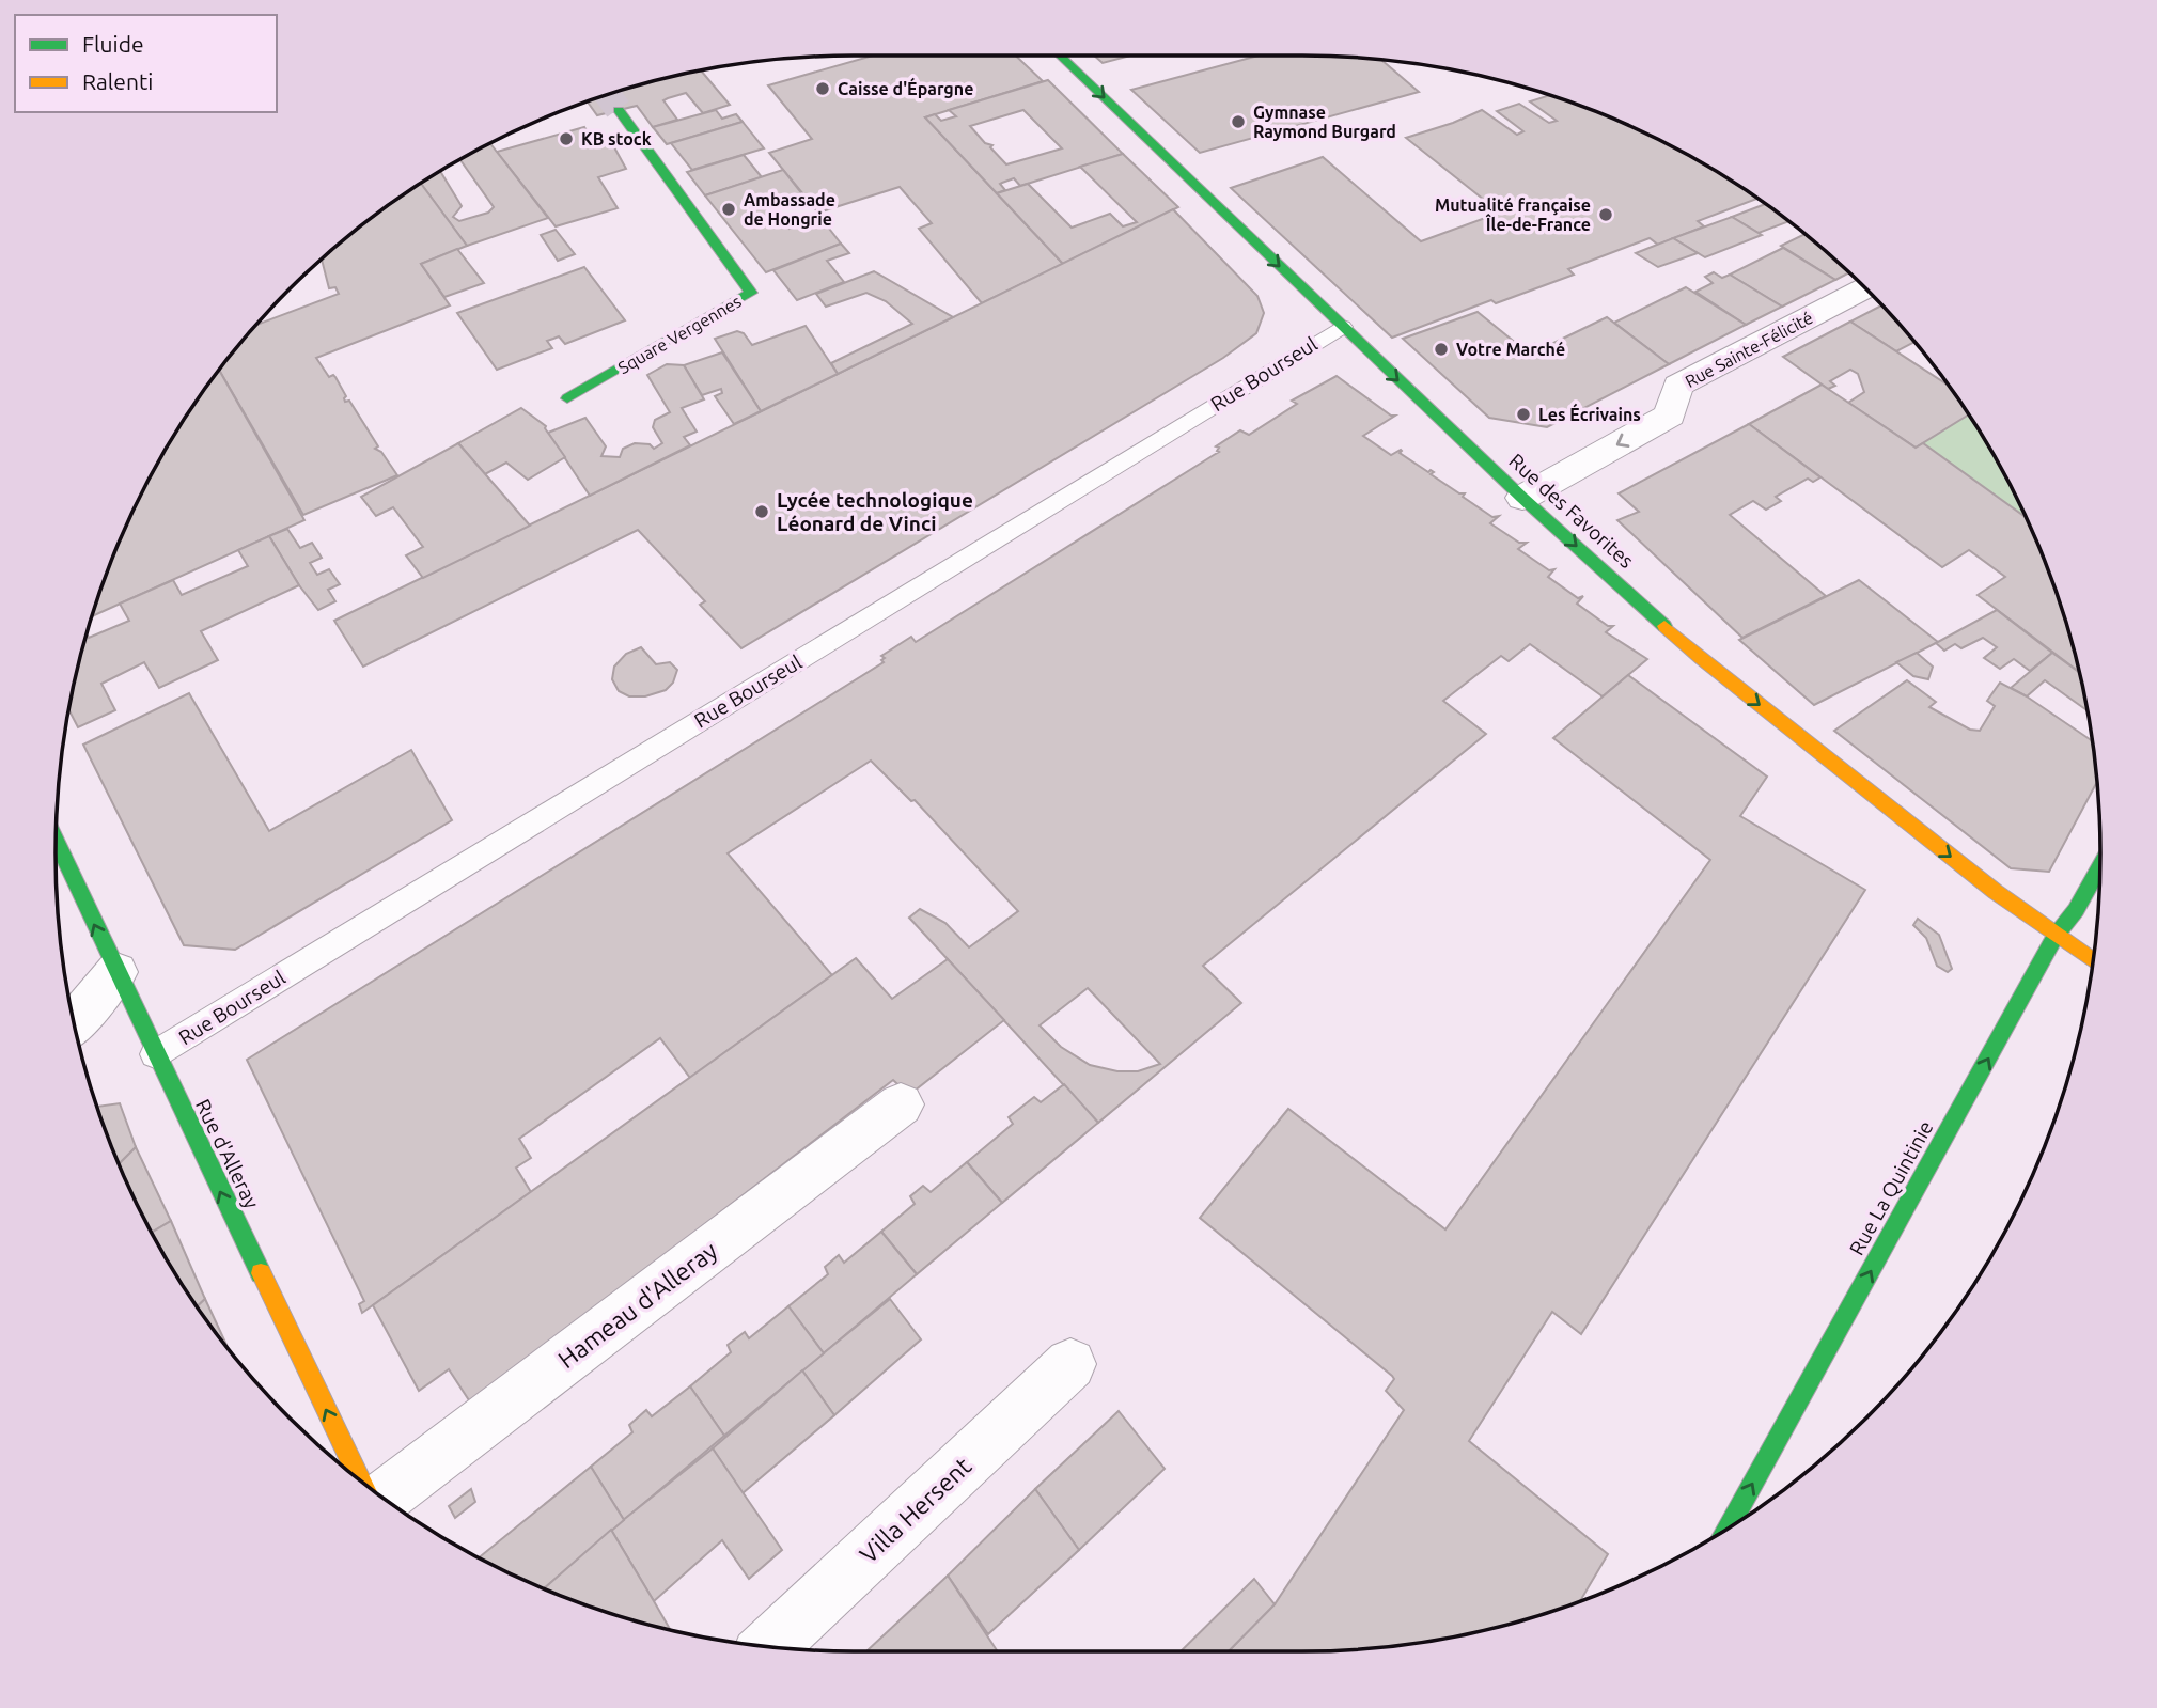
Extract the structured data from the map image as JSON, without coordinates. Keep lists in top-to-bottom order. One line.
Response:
{"streets":{"street":["Square Vergennes","Rue Sainte-Félicité","Rue des Favorites","Rue d'Alleray","Rue La Quintinie","Hameau d'Alleray","Villa Hersent"],"lane":["Rue Bourseul"]},"crossings":[["Rue Sainte-Félicité","Rue des Favorites"],["Rue Bourseul","Rue des Favorites"],["Rue Bourseul","Rue d'Alleray"],["Rue des Favorites","Rue La Quintinie"]],"one_way":["Rue Sainte-Félicité","Rue des Favorites","Rue d'Alleray","Rue La Quintinie"],"places":["Caisse d'Épargne","Gymnase Raymond Burgard","KB stock","Ambassade de Hongrie","Mutualité française Île-de-France","Votre Marché","Les Écrivains","Lycée technologique Léonard de Vinci"],"legend":["Fluide","Ralenti"]}
